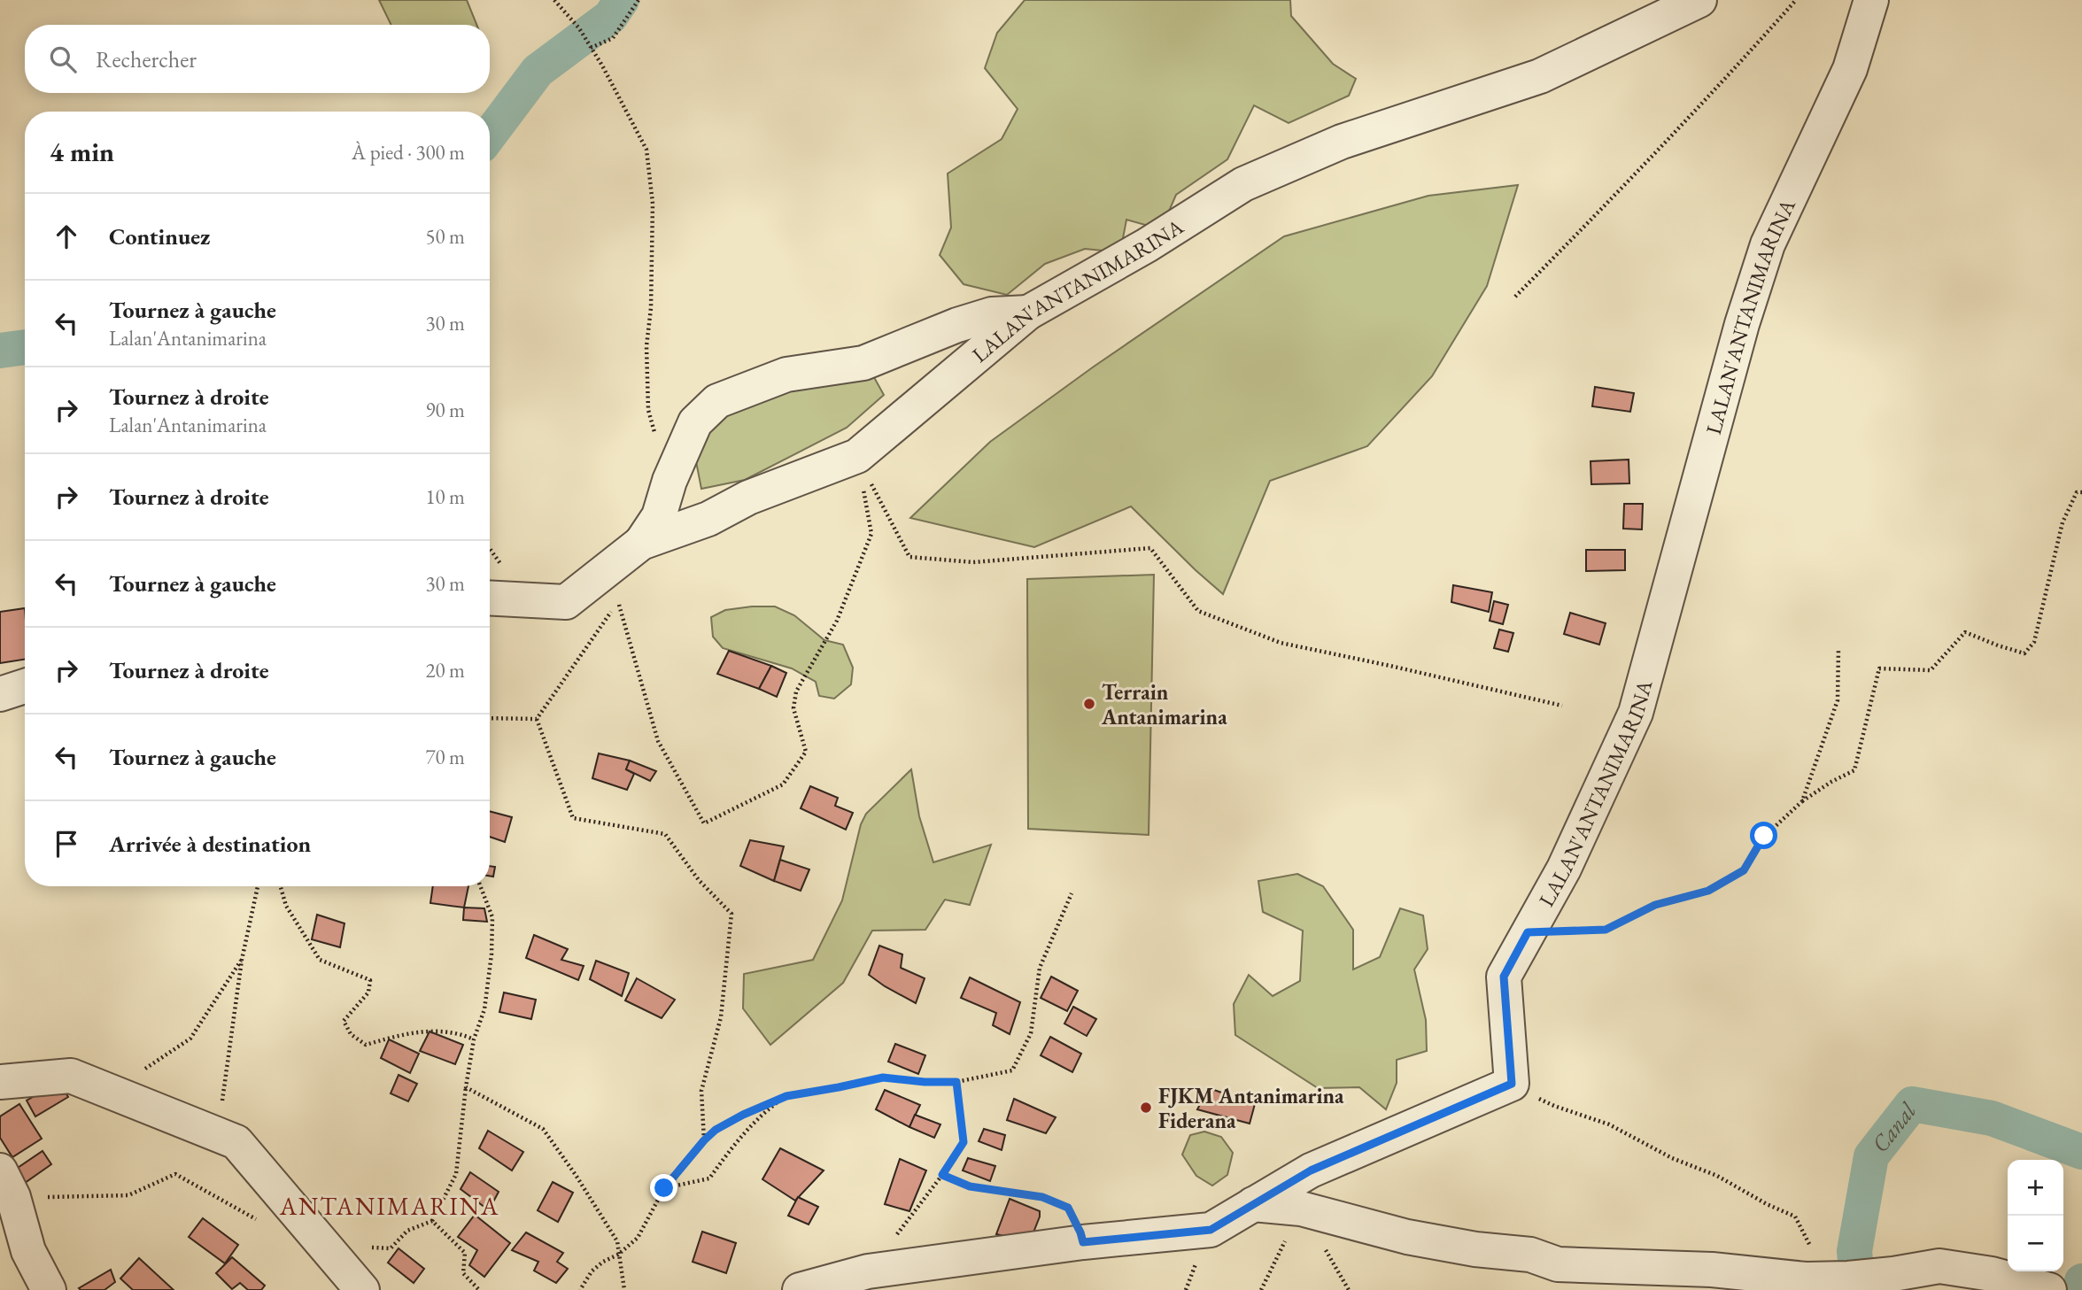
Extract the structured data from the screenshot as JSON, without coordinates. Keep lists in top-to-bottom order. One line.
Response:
{"streets":{"street":["LALAN'ANTANIMARINA"]},"districts":["ANTANIMARINA"],"water":["Canal"],"places":["Terrain Antanimarina","FJKM Antanimarina Fiderana"],"page":{"search":"Rechercher","heading":["4 min","À pied · 300 m"],"list":[["Continuez","50 m"],["Tournez à gauche","Lalan'Antanimarina","30 m"],["Tournez à droite","Lalan'Antanimarina","90 m"],["Tournez à droite","10 m"],["Tournez à gauche","30 m"],["Tournez à droite","20 m"],["Tournez à gauche","70 m"],"Arrivée à destination"],"map_buttons":["+","−"]}}
